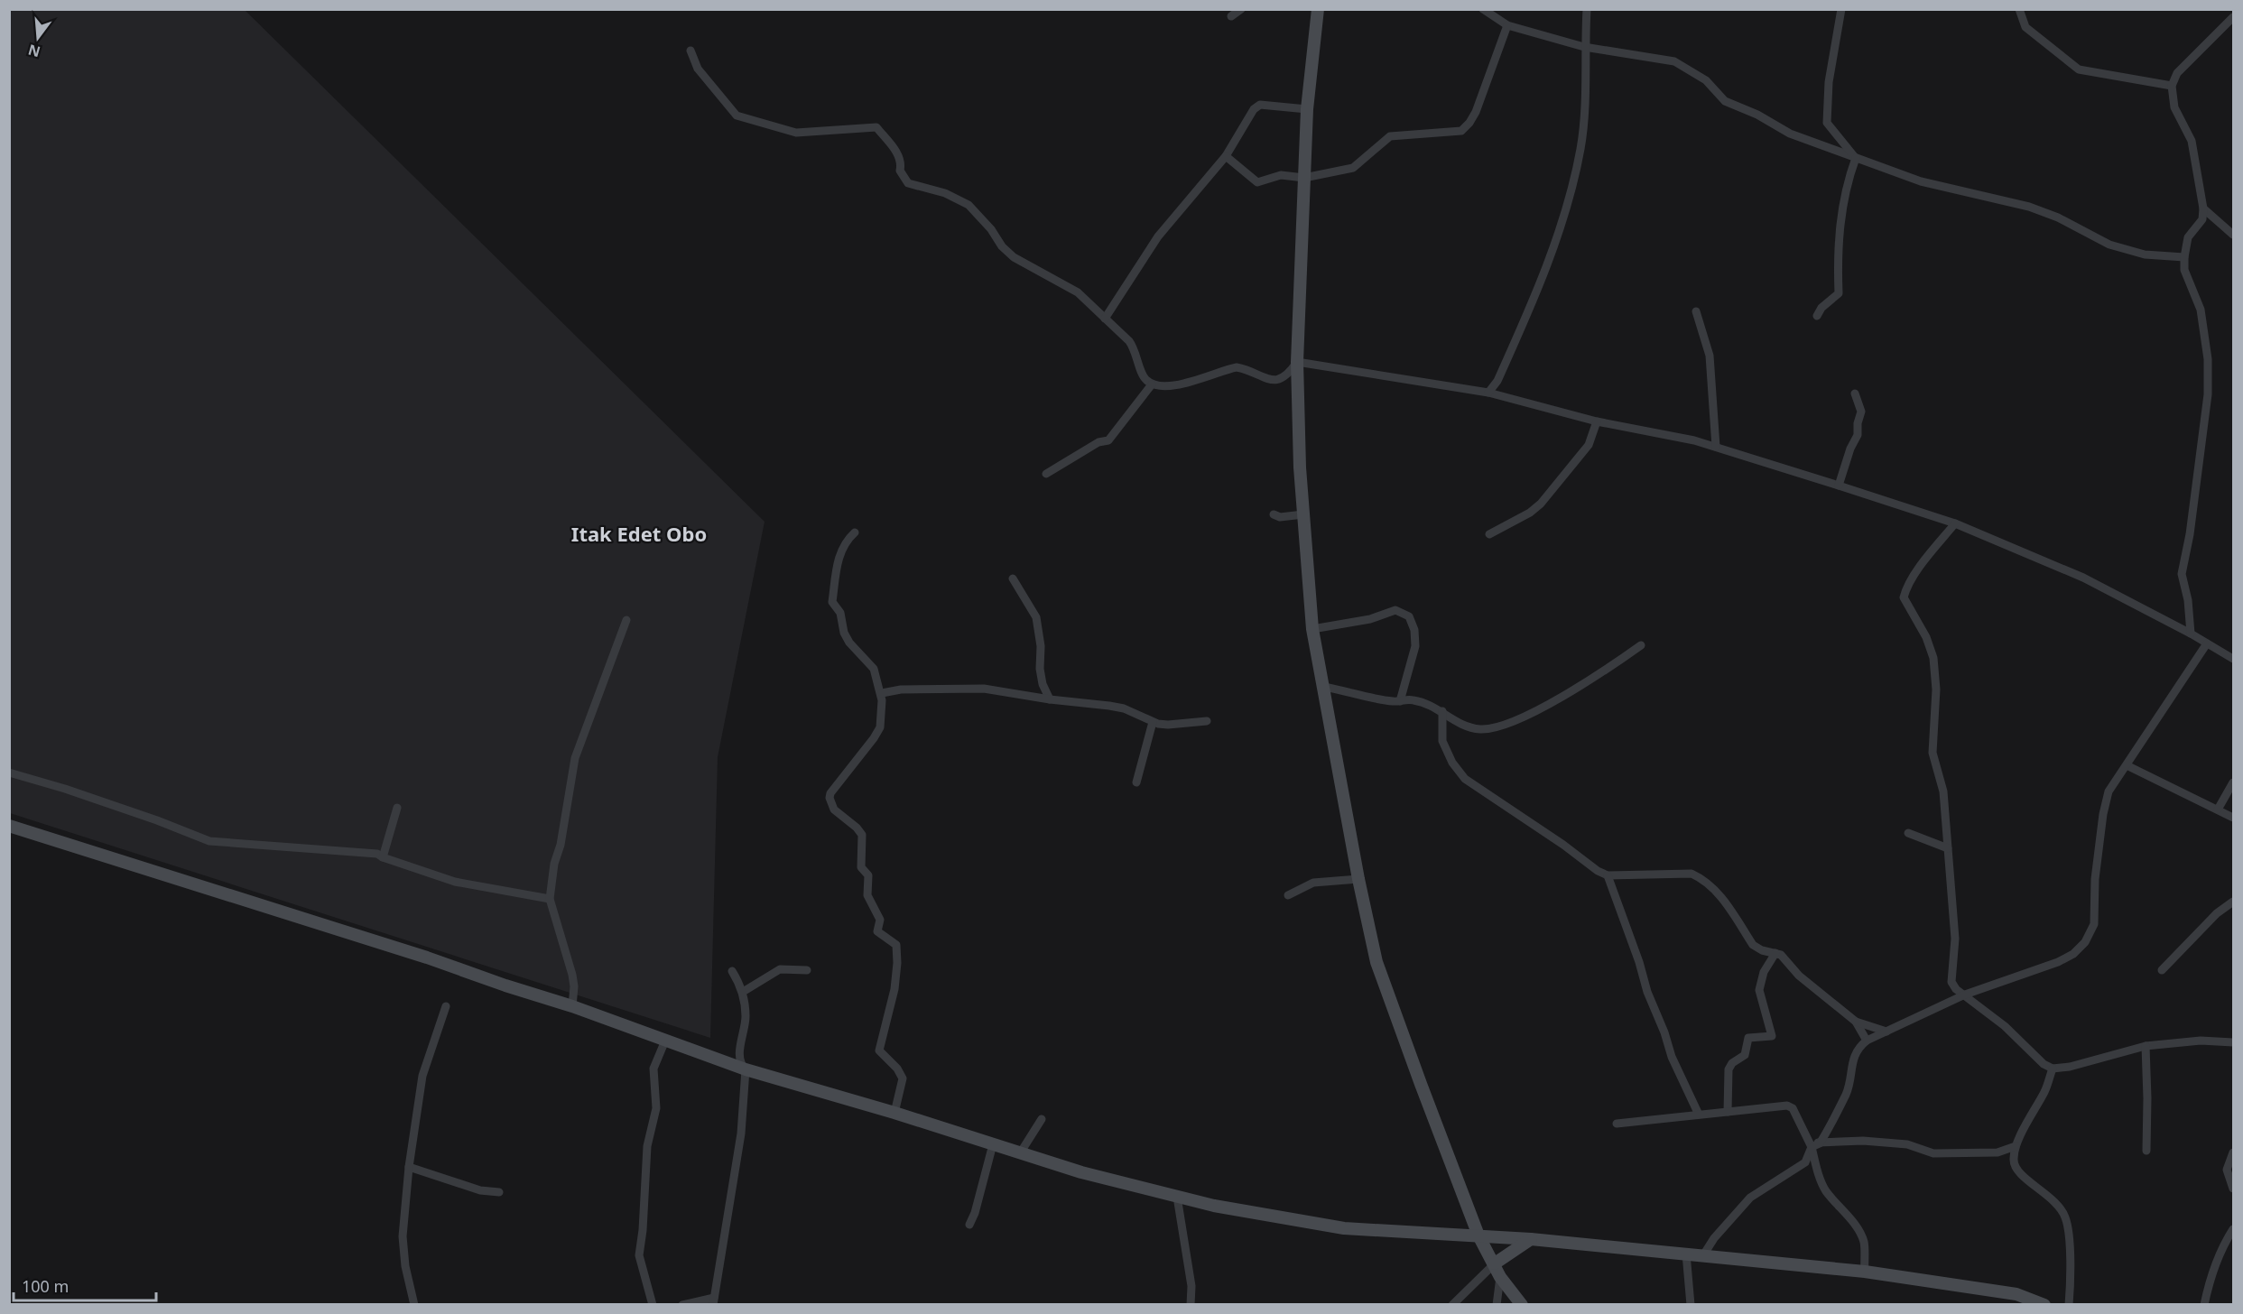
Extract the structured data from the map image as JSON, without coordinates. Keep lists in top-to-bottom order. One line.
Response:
{"districts":["Itak Edet Obo"],"scale_bar":"100 m","north":"bottom"}
